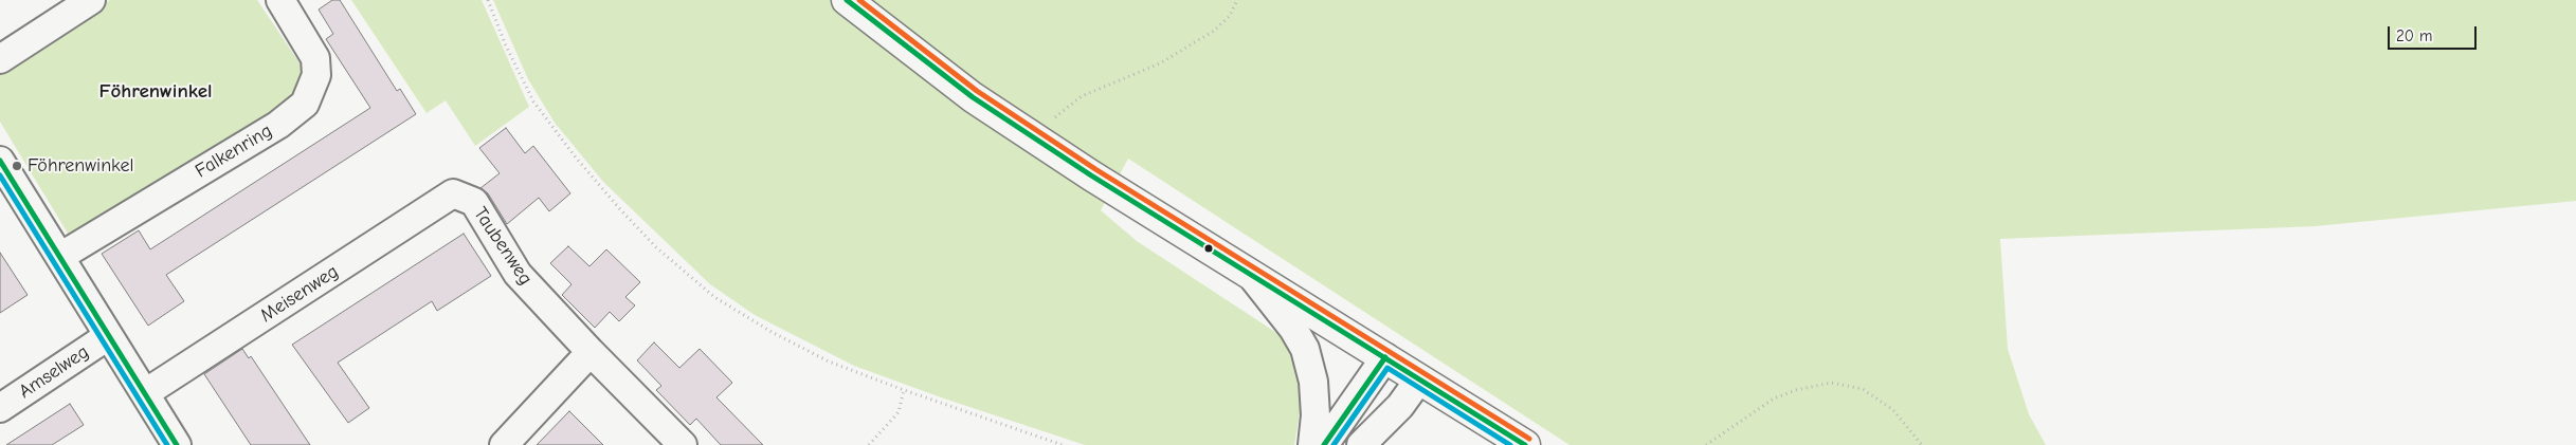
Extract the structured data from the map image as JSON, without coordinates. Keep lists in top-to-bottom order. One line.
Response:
{"streets":{"street":["Falkenring","Taubenweg","Meisenweg","Amselweg"]},"crossings":[["Taubenweg","Meisenweg"]],"districts":["Föhrenwinkel"],"places":["Föhrenwinkel"],"scale_bar":"20 m"}
